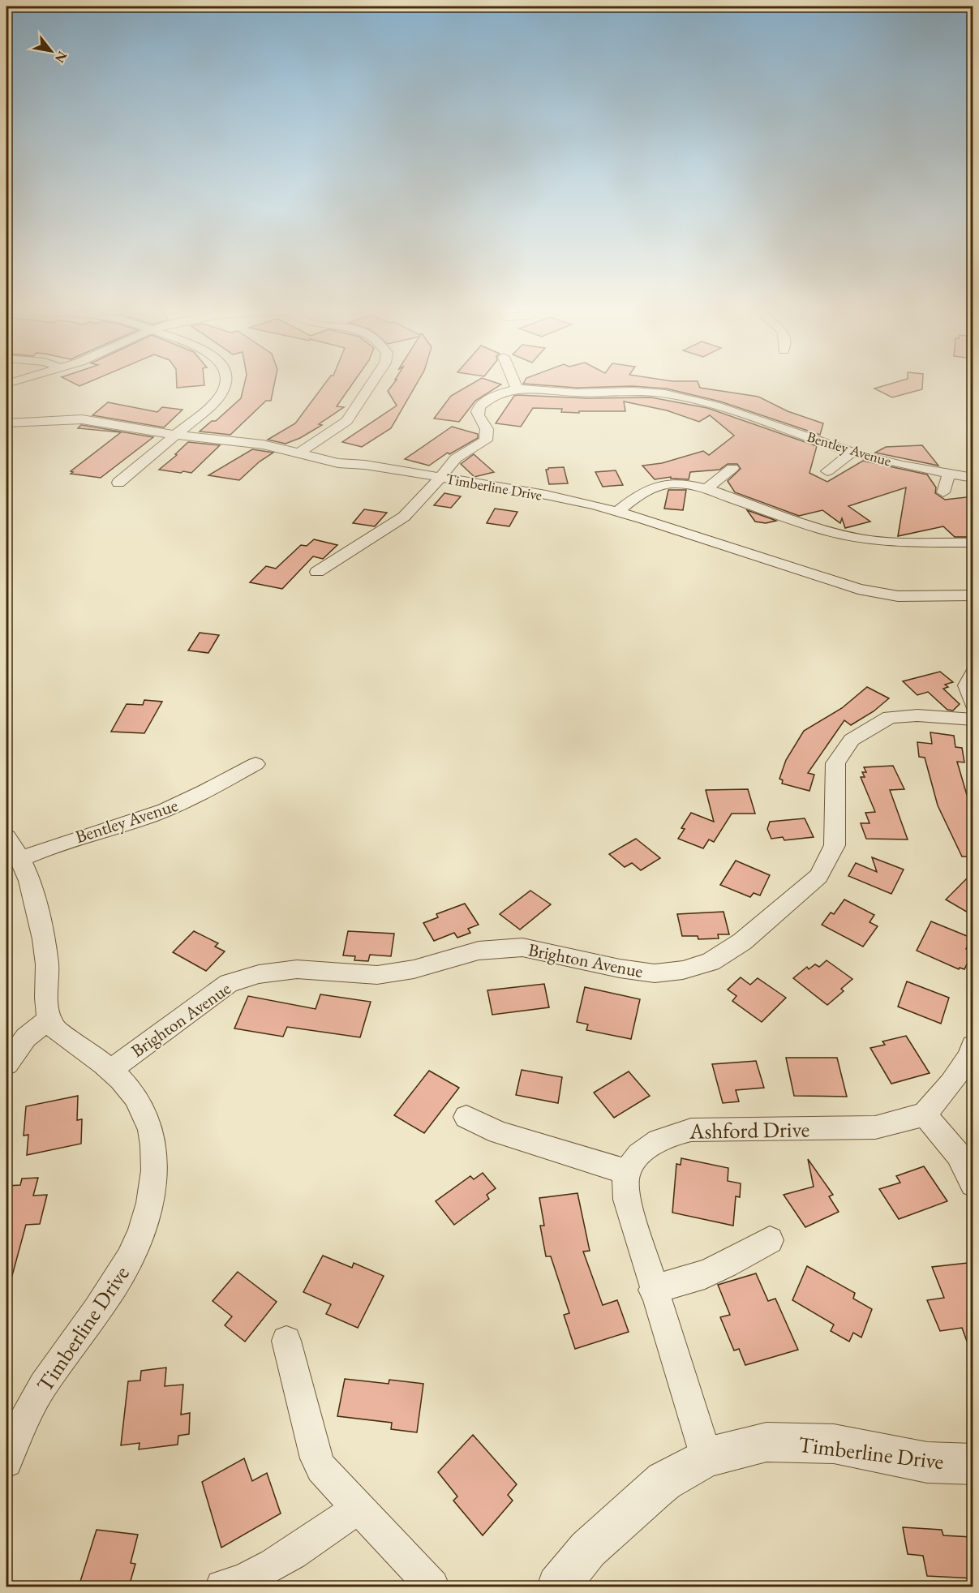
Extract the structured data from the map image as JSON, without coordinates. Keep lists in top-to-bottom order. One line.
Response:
{"streets":{"street":["Bentley Avenue","Timberline Drive","Brighton Avenue","Ashford Drive"]},"crossings":[["Bentley Avenue","Timberline Drive"],["Timberline Drive","Brighton Avenue"]],"north":"bottom right"}
